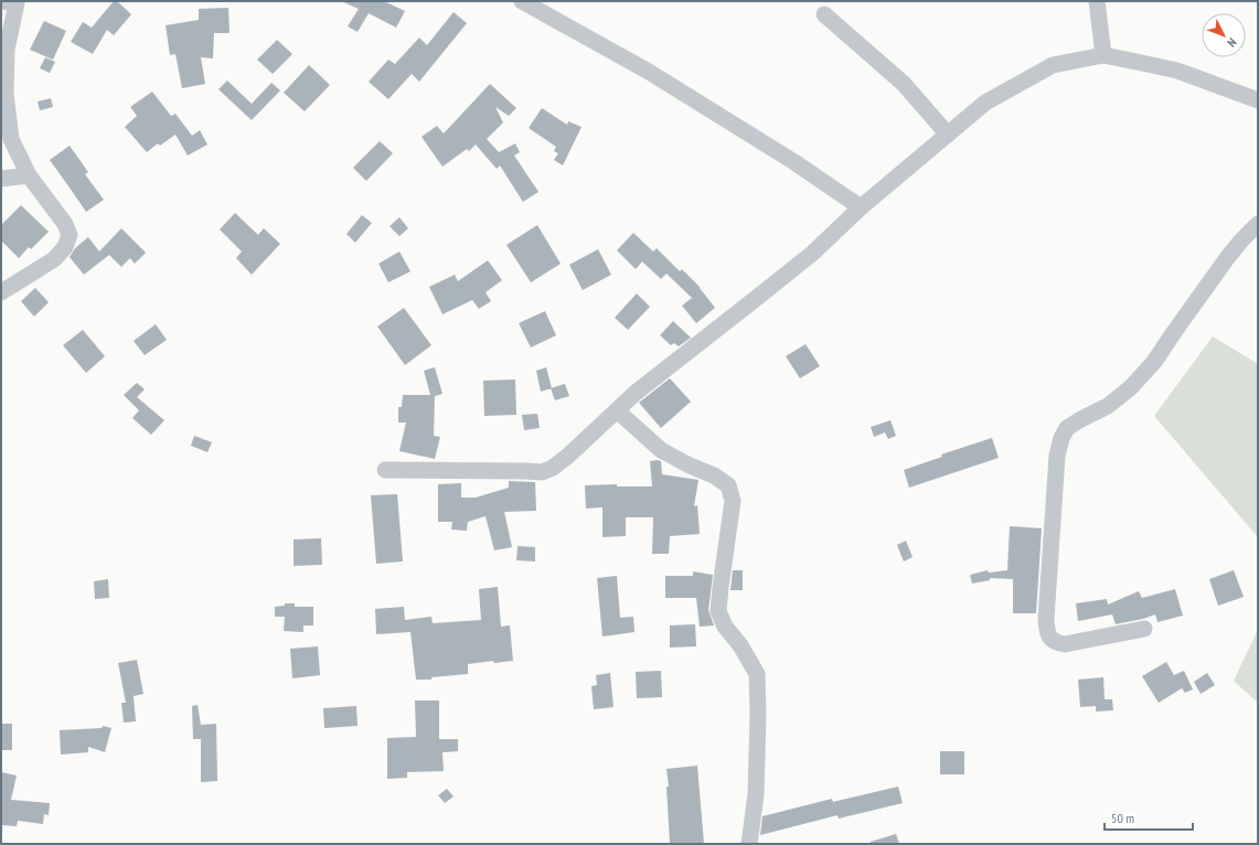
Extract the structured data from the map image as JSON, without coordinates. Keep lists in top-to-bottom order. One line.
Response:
{"scale_bar":"50 m","north":"bottom right"}
